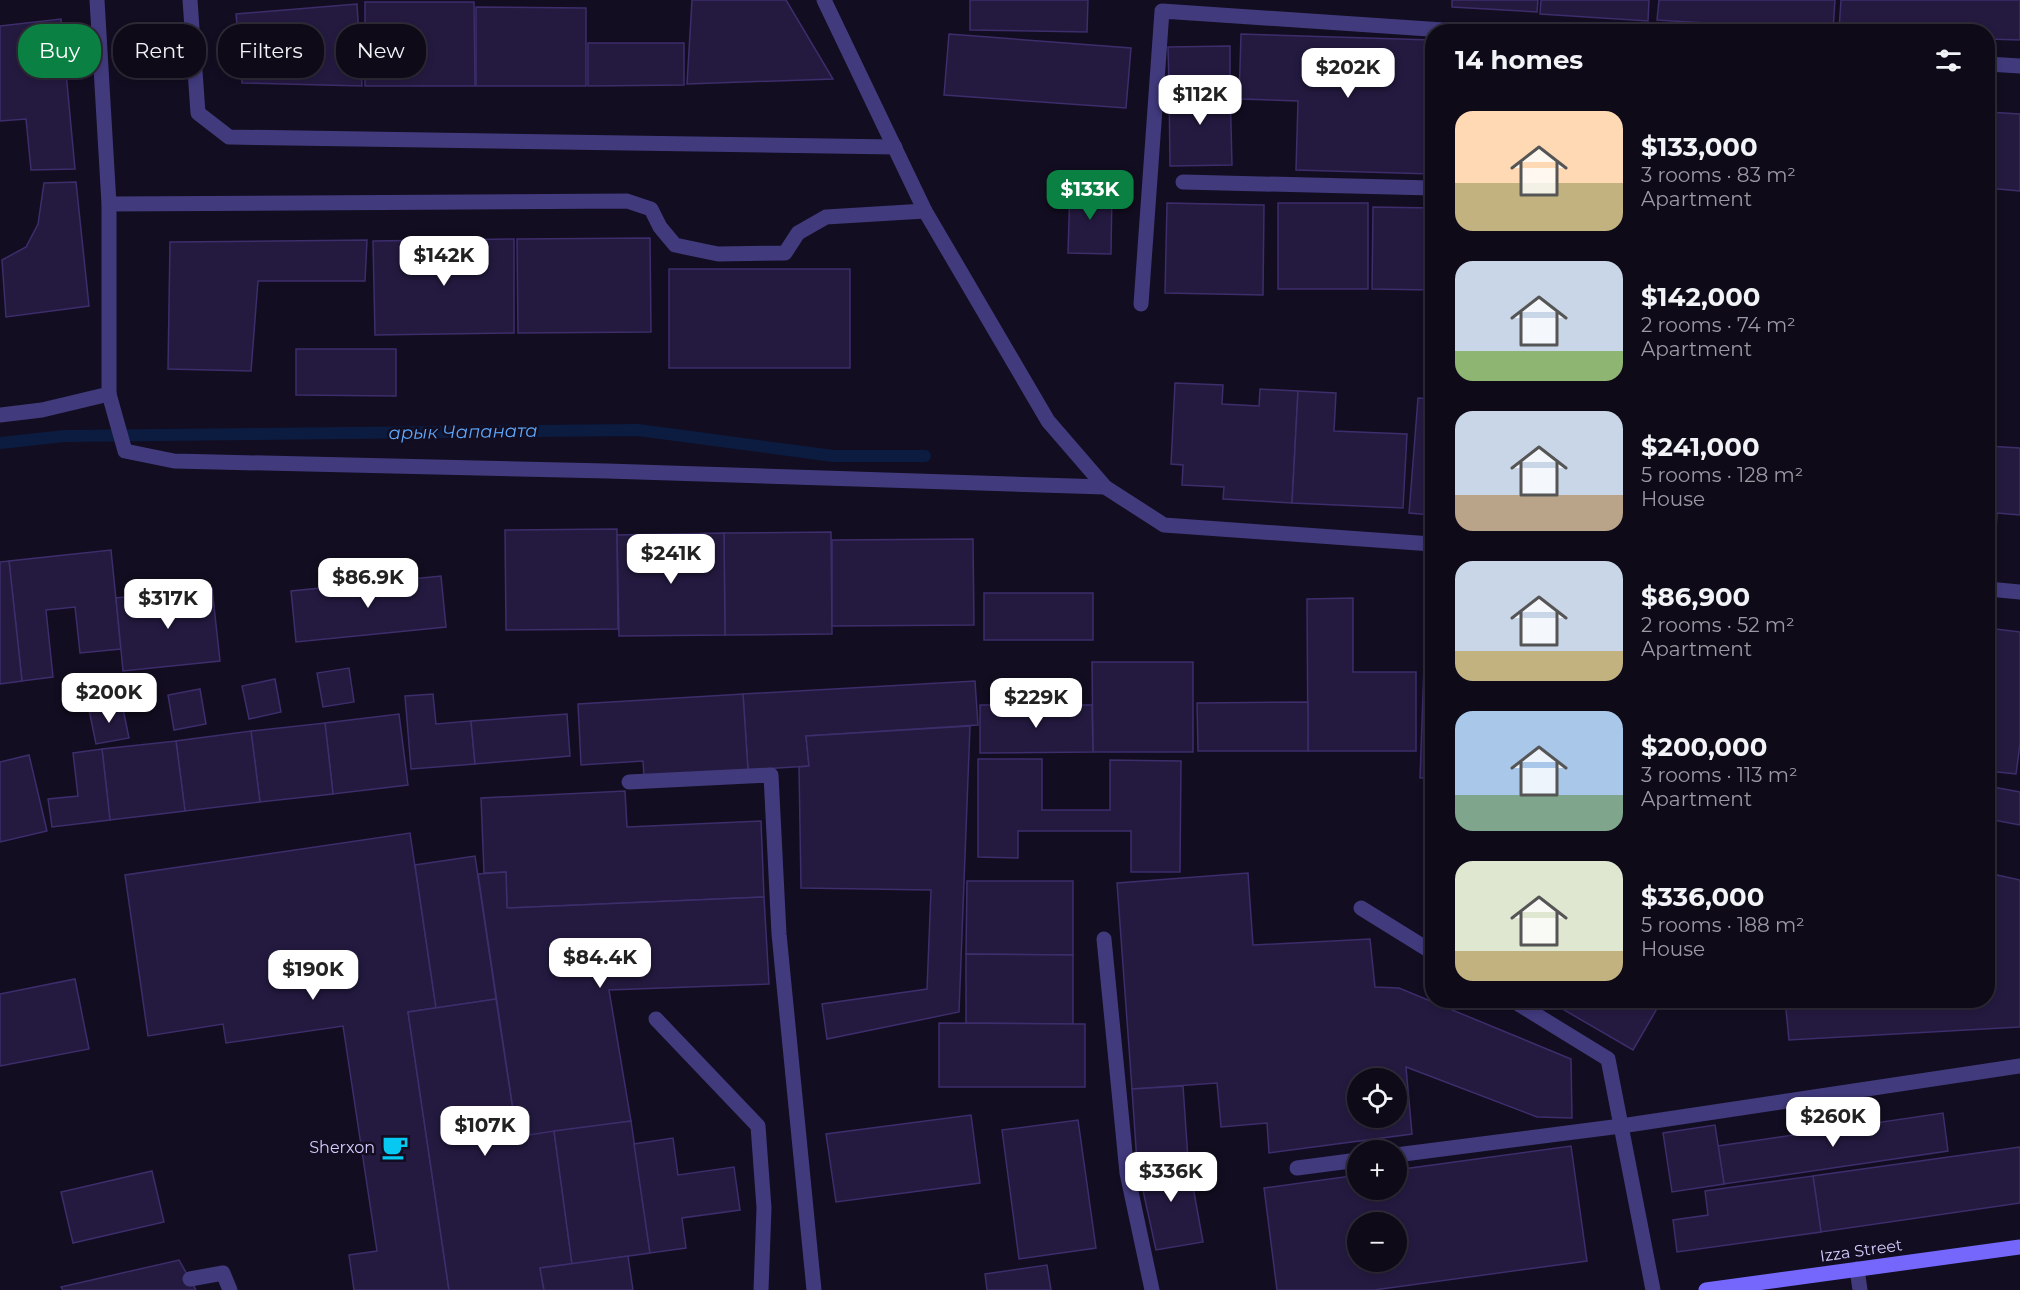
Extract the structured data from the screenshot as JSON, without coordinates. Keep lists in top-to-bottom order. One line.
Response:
{"streets":{"main road":["Izza Street"]},"water":["арык Чапаната"],"places":{"cafe":["Sherxon"]},"page":{"chip":["Buy","Rent","Filters","New"],"heading":"14 homes","price":["$202K","$112K","$133K","$142K","$241K","$86.9K","$317K","$200K","$229K","$84.4K","$190K","$260K","$107K","$336K"],"list":[{"name":"$133,000","note":"3 rooms · 83 m² · Apartment"},{"name":"$142,000","note":"2 rooms · 74 m² · Apartment"},{"name":"$241,000","note":"5 rooms · 128 m² · House"},{"name":"$86,900","note":"2 rooms · 52 m² · Apartment"},{"name":"$200,000","note":"3 rooms · 113 m² · Apartment"},{"name":"$336,000","note":"5 rooms · 188 m² · House"}],"map_buttons":["+","−"]}}
